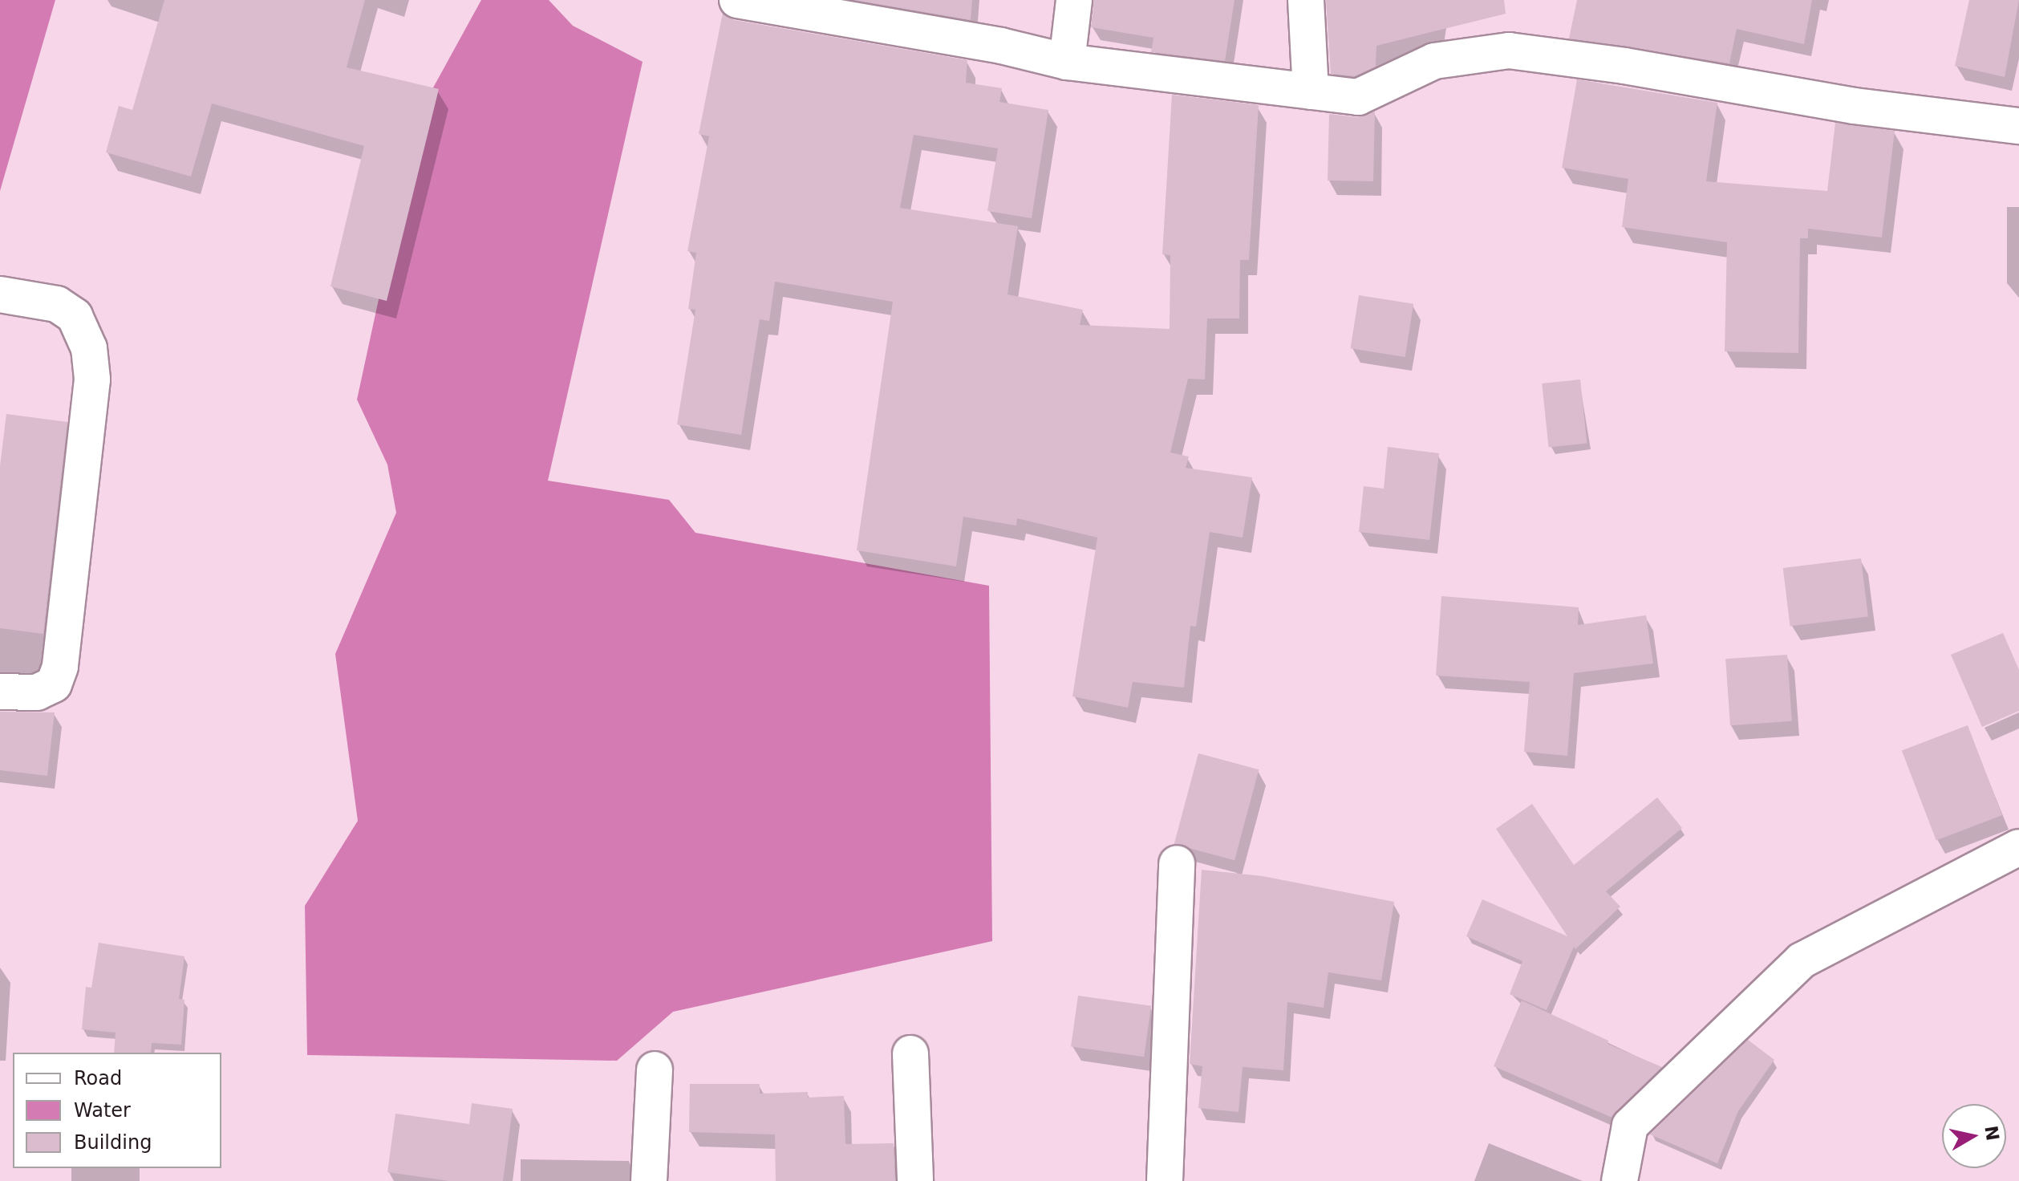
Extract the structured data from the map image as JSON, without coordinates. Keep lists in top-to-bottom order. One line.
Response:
{"legend":["Road","Water","Building"],"north":"right"}
